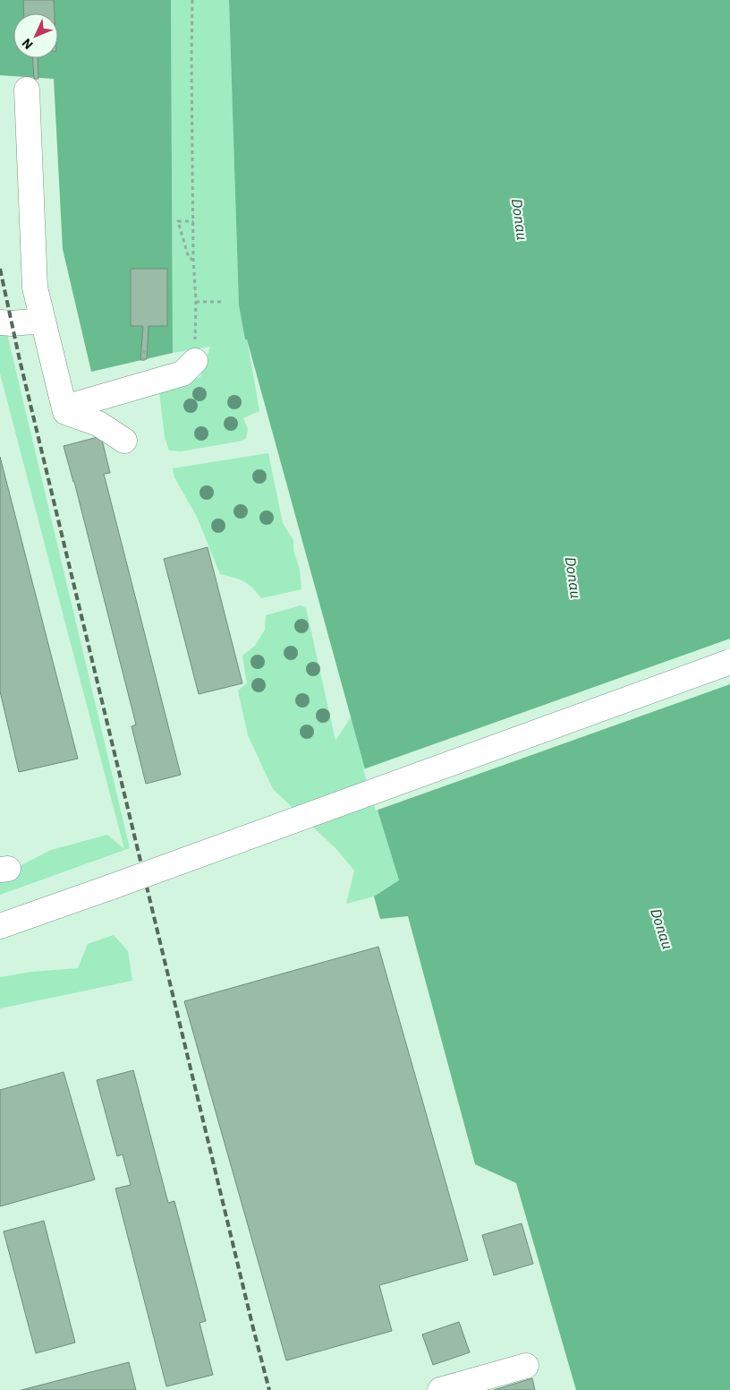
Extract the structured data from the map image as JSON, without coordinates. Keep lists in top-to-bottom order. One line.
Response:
{"water":["Donau"],"north":"bottom left"}
